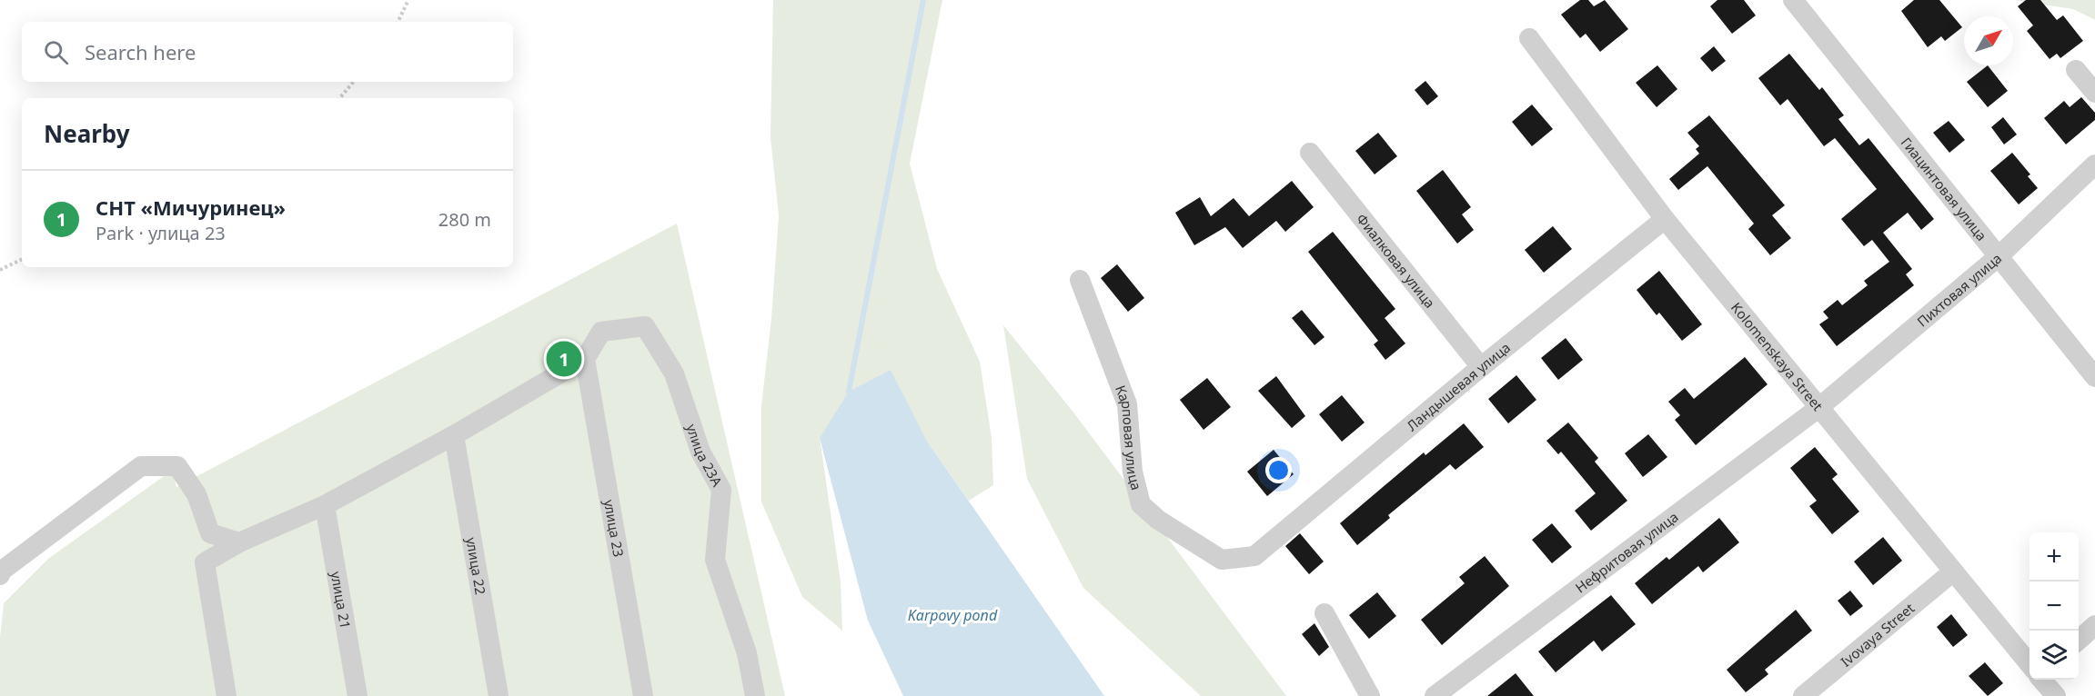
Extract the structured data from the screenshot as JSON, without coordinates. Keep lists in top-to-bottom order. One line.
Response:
{"streets":{"street":["Гиацинтовая улица","Фиалковая улица","Пихтовая улица","Kolomenskaya Street","Ландышевая улица","Карповая улица","улица 23А","улица 23","Нефритовая улица","улица 22","улица 21","Ivovaya Street"]},"crossings":[["Гиацинтовая улица","Пихтовая улица"],["Фиалковая улица","Ландышевая улица"],["Пихтовая улица","Kolomenskaya Street"],["Пихтовая улица","Нефритовая улица"],["Kolomenskaya Street","Ландышевая улица"],["Kolomenskaya Street","Нефритовая улица"],["Kolomenskaya Street","Ivovaya Street"],["Ландышевая улица","Карповая улица"],["улица 23А","улица 23"]],"water":["Karpovy pond"],"north":"top right","page":{"search":"Search here","heading":"Nearby","list":[{"mark":"1","name":"СНТ «Мичуринец»","note":"Park · улица 23","value":"280 m"}],"pins":"1","map_buttons":["+","−"]}}
